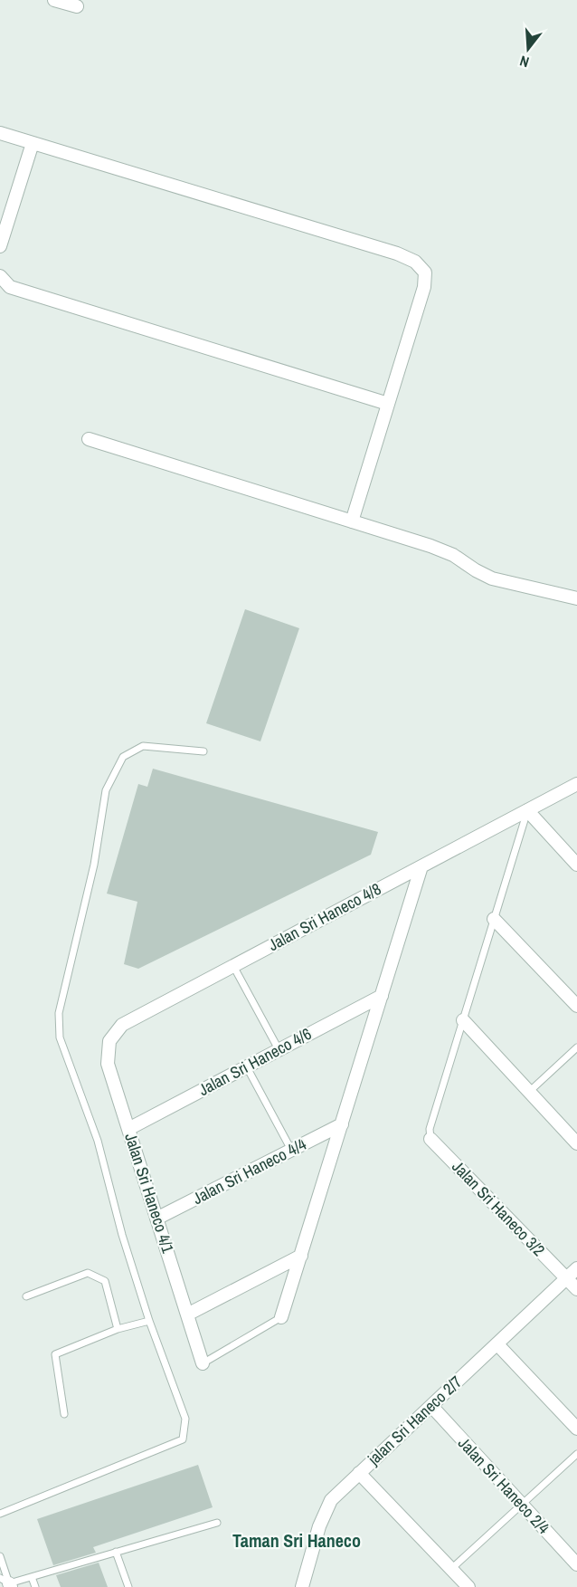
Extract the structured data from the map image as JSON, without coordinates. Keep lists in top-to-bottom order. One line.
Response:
{"streets":{"street":["Jalan Sri Haneco 4/8","Jalan Sri Haneco 4/6","Jalan Sri Haneco 4/4","Jalan Sri Haneco 4/1","Jalan Sri Haneco 3/2","jalan Sri Haneco 2/7","Jalan Sri Haneco 2/4"]},"crossings":[["Jalan Sri Haneco 4/8","Jalan Sri Haneco 4/1"],["Jalan Sri Haneco 4/6","Jalan Sri Haneco 4/1"],["Jalan Sri Haneco 4/4","Jalan Sri Haneco 4/1"],["Jalan Sri Haneco 3/2","jalan Sri Haneco 2/7"],["jalan Sri Haneco 2/7","Jalan Sri Haneco 2/4"]],"districts":["Taman Sri Haneco"],"north":"bottom"}
